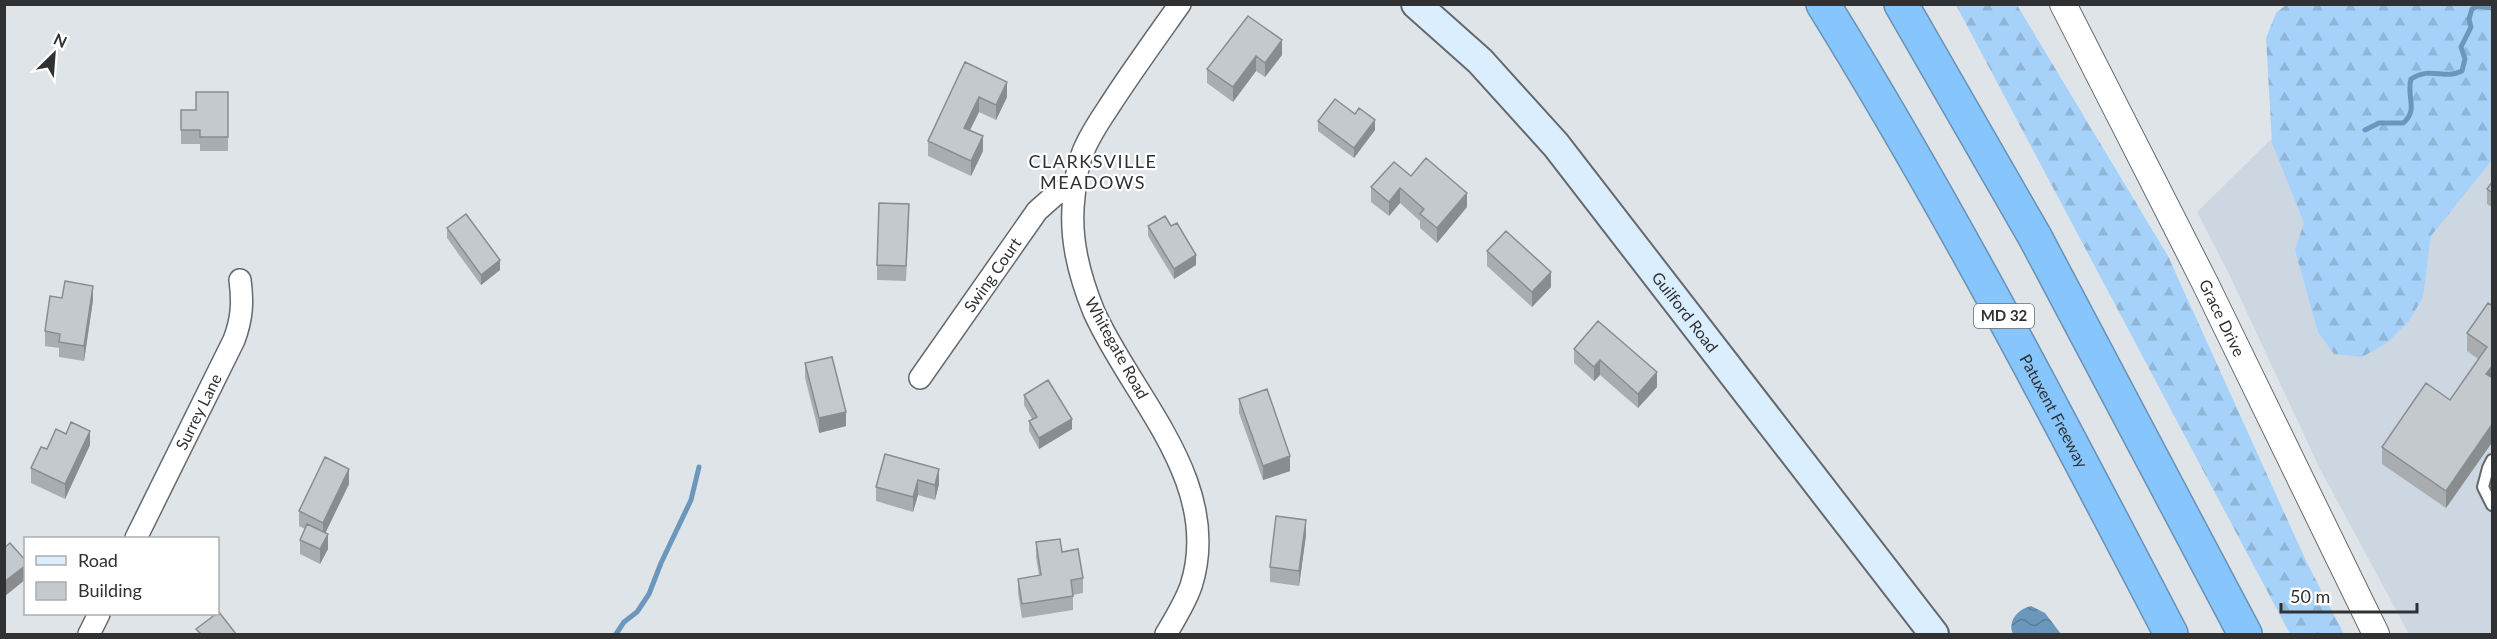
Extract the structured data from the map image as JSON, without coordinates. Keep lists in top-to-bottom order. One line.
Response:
{"streets":{"highway":["MD 32","Patuxent Freeway"],"main road":["Guilford Road"],"street":["Swing Court","Grace Drive","Whitegate Road","Surrey Lane"]},"crossings":[["Swing Court","Whitegate Road"]],"districts":["CLARKSVILLE MEADOWS"],"legend":["Road","Building"],"scale_bar":"50 m","north":"top right"}
